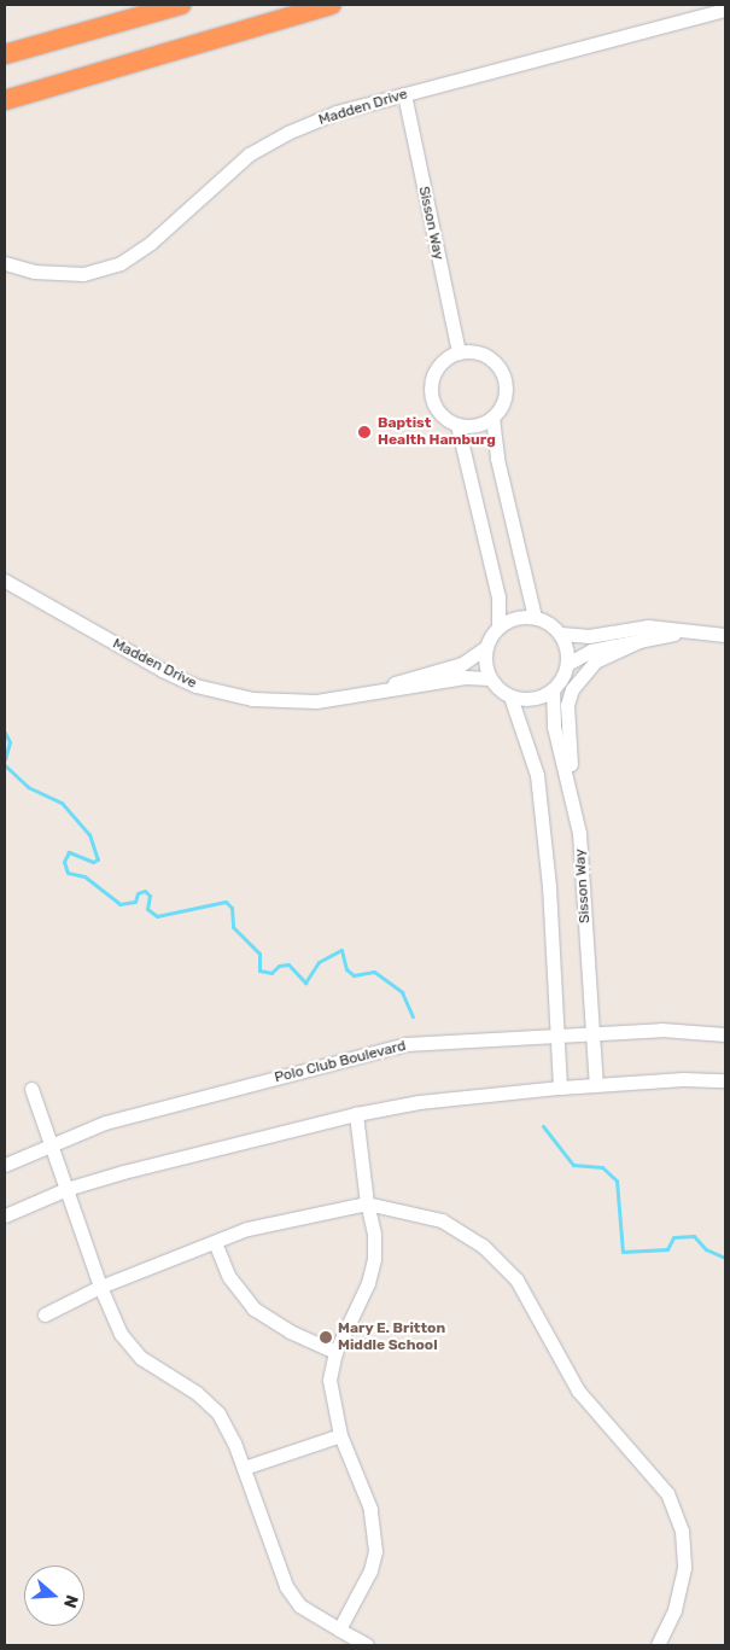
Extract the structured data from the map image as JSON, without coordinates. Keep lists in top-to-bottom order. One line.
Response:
{"streets":{"street":["Madden Drive","Sisson Way","Polo Club Boulevard"]},"crossings":[["Madden Drive","Sisson Way"],["Sisson Way","Polo Club Boulevard"]],"places":["Baptist Health Hamburg","Mary E. Britton Middle School"],"north":"right"}
